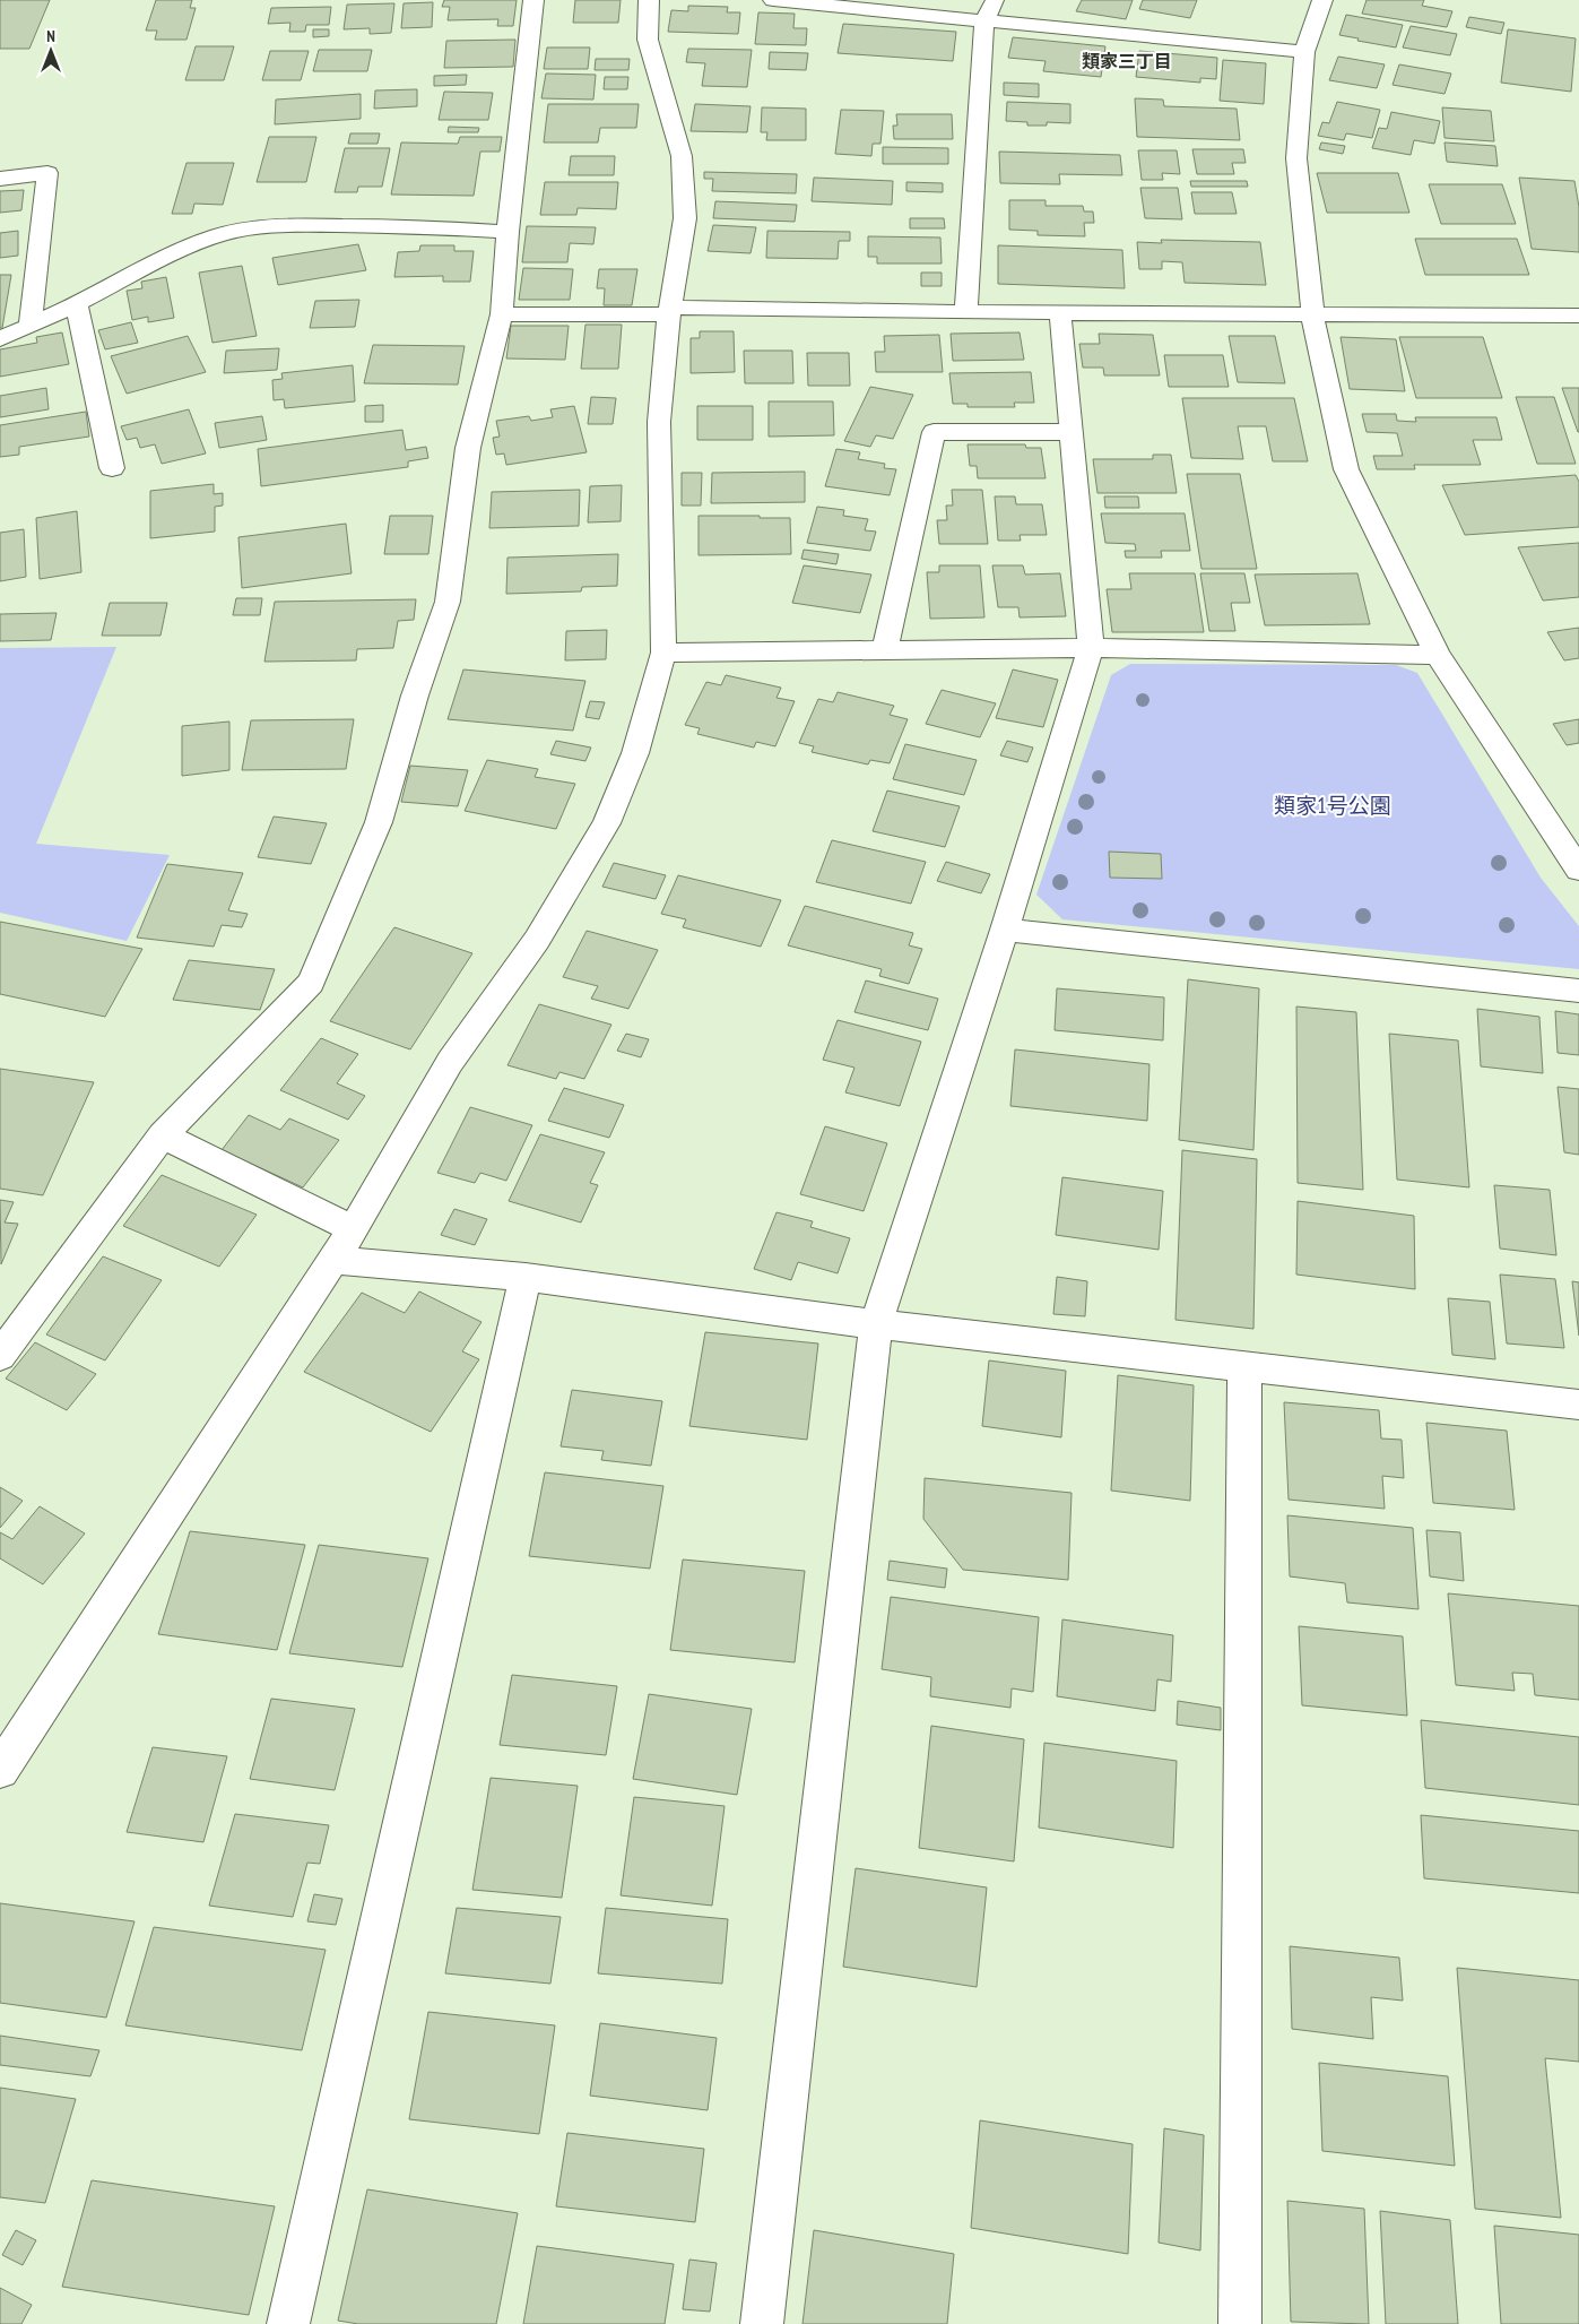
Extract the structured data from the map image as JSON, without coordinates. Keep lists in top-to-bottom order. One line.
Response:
{"districts":["類家三丁目"],"parks":["類家1号公園"],"north":"top"}
